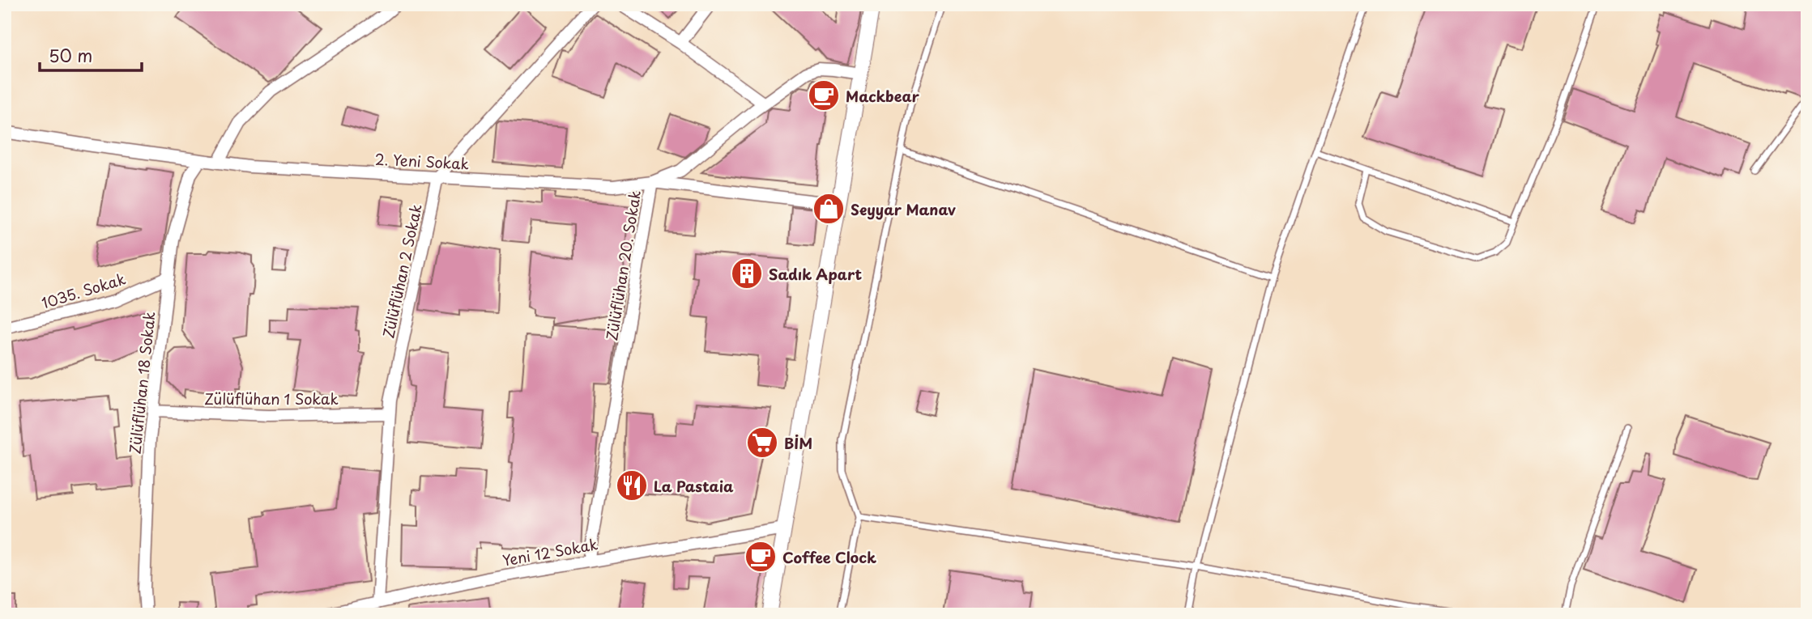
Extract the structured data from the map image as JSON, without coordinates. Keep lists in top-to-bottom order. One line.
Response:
{"streets":{"street":["2. Yeni Sokak","Zülüflühan 20. Sokak","Zülüflühan 2 Sokak","1035. Sokak","Zülüflühan 18 Sokak","Zülüflühan 1 Sokak","Yeni 12 Sokak"]},"crossings":[["2. Yeni Sokak","Zülüflühan 20. Sokak"],["2. Yeni Sokak","Zülüflühan 2 Sokak"],["2. Yeni Sokak","Zülüflühan 18 Sokak"],["Zülüflühan 20. Sokak","Yeni 12 Sokak"],["Zülüflühan 2 Sokak","Zülüflühan 1 Sokak"],["Zülüflühan 2 Sokak","Yeni 12 Sokak"],["1035. Sokak","Zülüflühan 18 Sokak"],["Zülüflühan 18 Sokak","Zülüflühan 1 Sokak"]],"places":{"cafe":["Mackbear","Coffee Clock"],"shop":["Seyyar Manav"],"building":["Sadık Apart"],"supermarket":["BİM"],"restaurant":["La Pastaia"]},"scale_bar":"50 m"}
